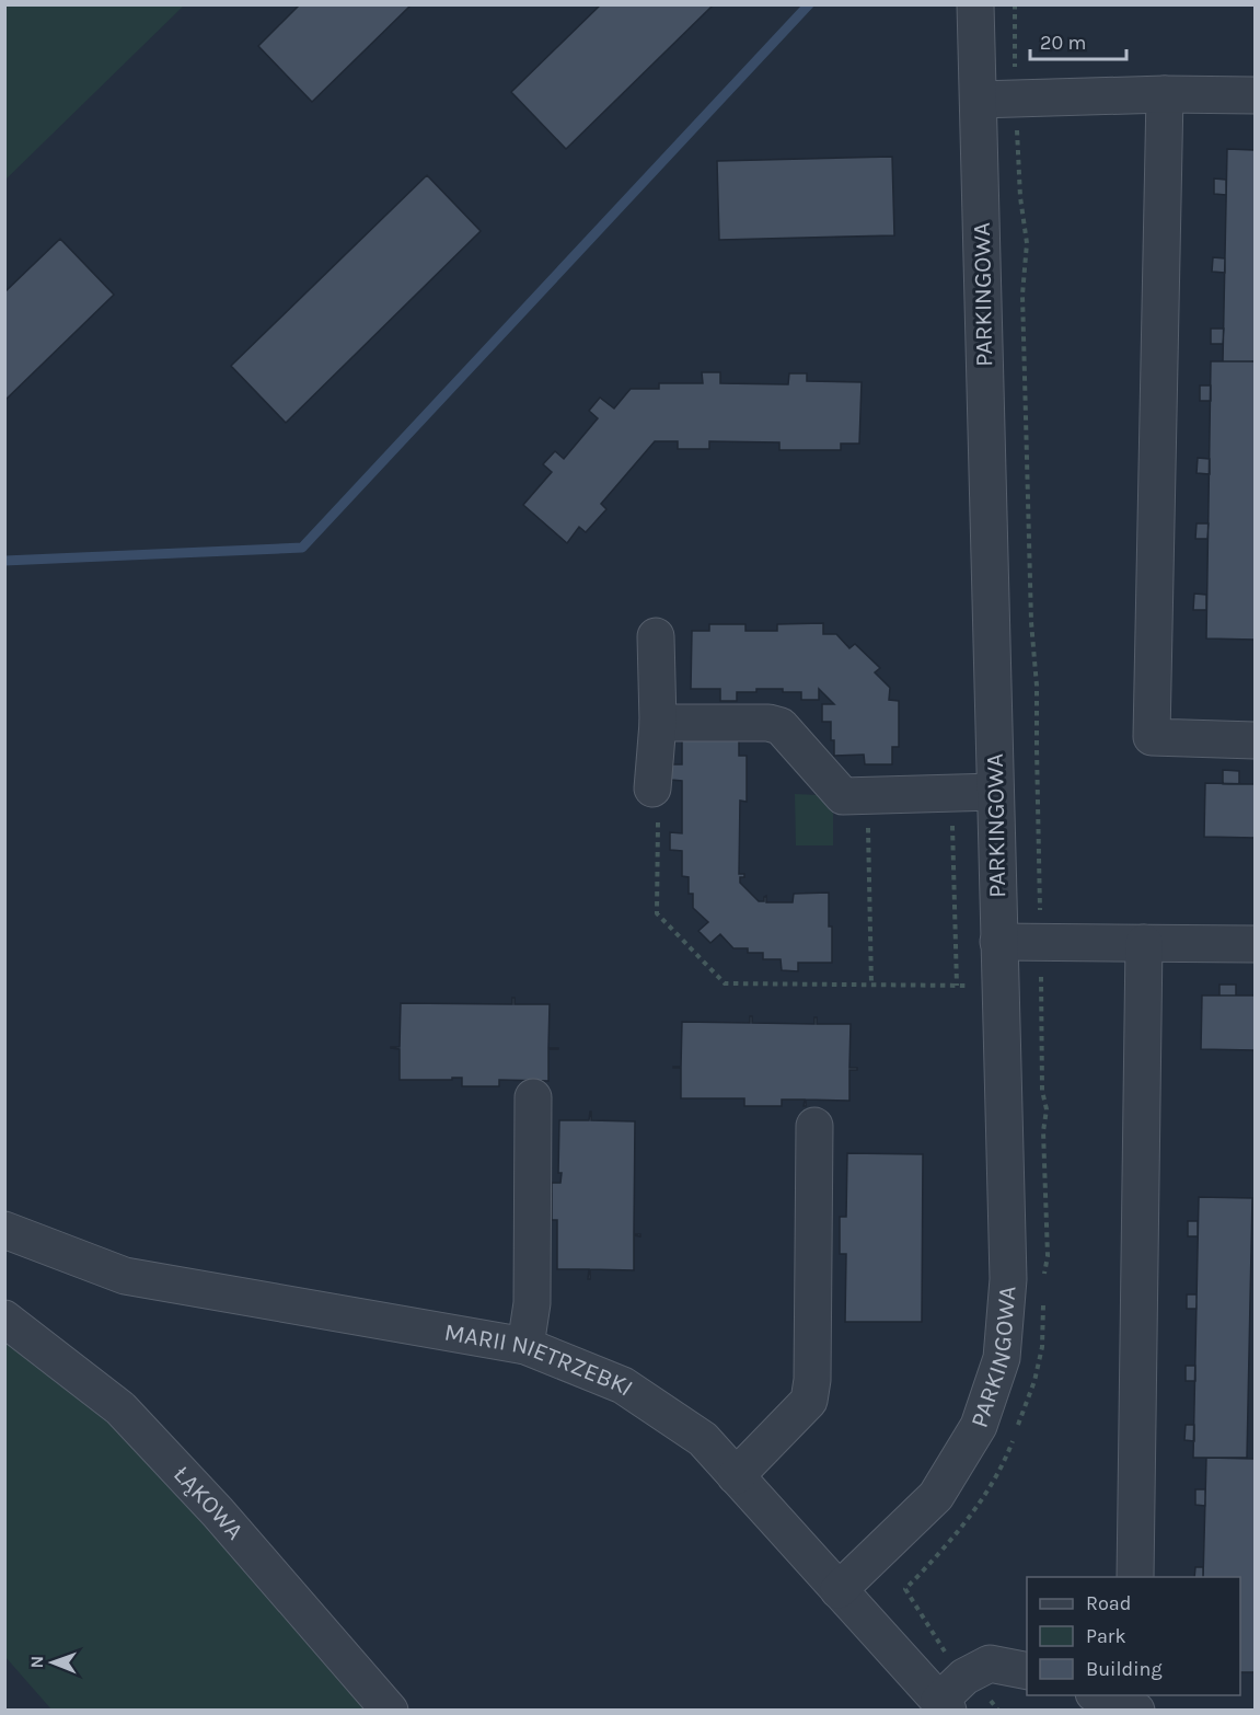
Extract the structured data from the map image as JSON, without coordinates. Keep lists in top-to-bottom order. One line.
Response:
{"streets":{"street":["PARKINGOWA","MARII NIETRZEBKI","ŁĄKOWA"]},"crossings":[["PARKINGOWA","MARII NIETRZEBKI"]],"legend":["Road","Park","Building"],"scale_bar":"20 m","north":"left"}
